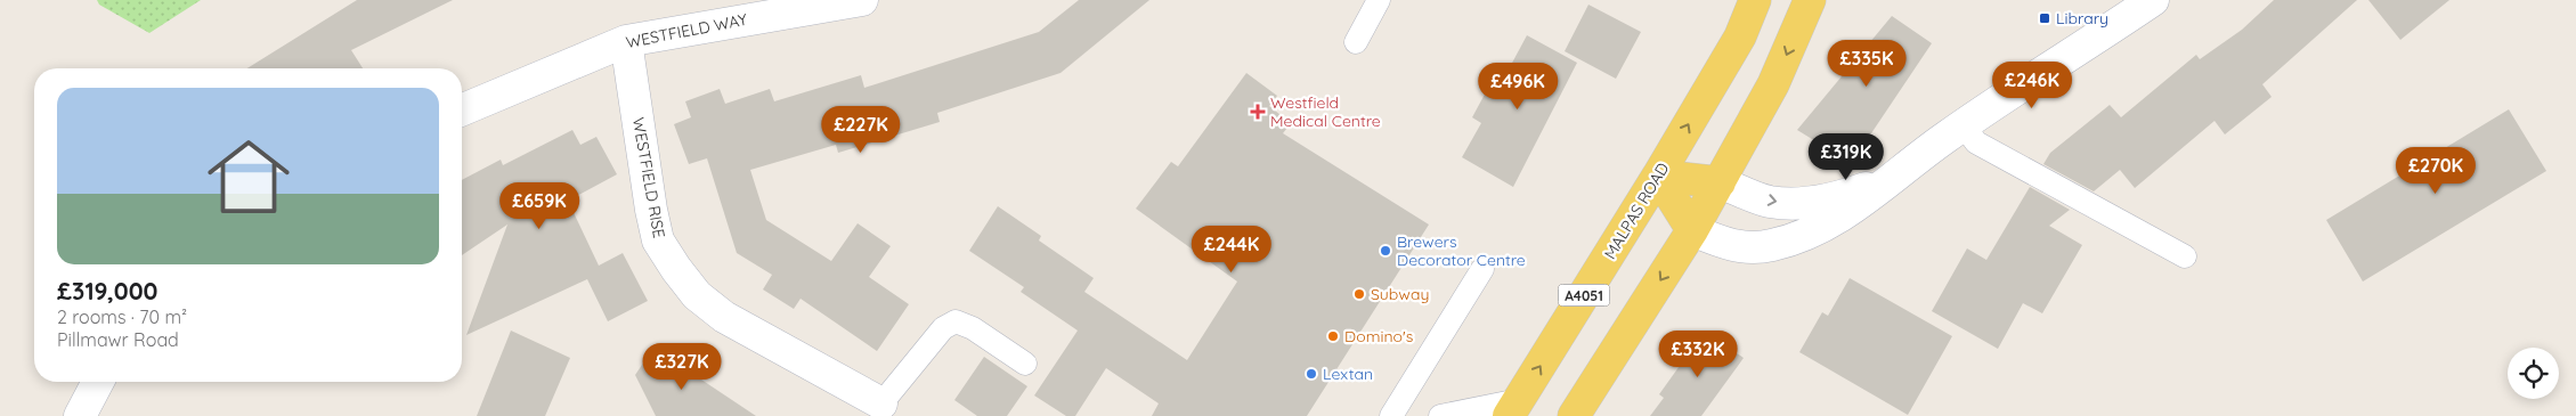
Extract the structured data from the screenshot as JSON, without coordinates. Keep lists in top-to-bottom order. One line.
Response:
{"streets":{"main road":["MALPAS ROAD","A4051"],"street":["WESTFIELD WAY","WESTFIELD RISE"]},"crossings":[["WESTFIELD WAY","WESTFIELD RISE"]],"places":{"transit":["Library"],"health":["Westfield Medical Centre"],"other":["Brewers Decorator Centre","Subway","Domino's","Lextan"]},"page":{"price":["£335K","£246K","£496K","£227K","£319K","£270K","£659K","£244K","£332K","£327K"],"list":[{"name":"£319,000","note":"2 rooms · 70 m² · Pillmawr Road"}]}}
